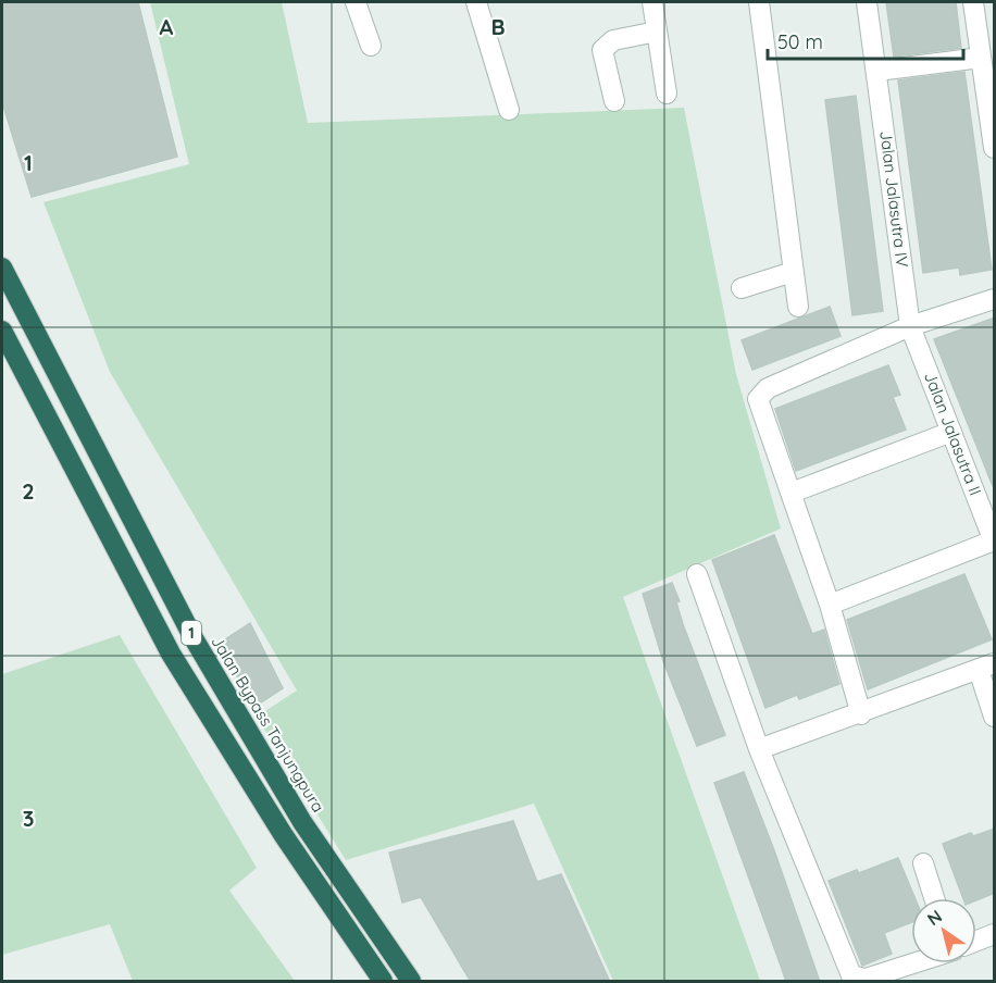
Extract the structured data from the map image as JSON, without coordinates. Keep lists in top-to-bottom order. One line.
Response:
{"streets":{"highway":["1","Jalan Bypass Tanjungpura"],"street":["Jalan Jalasutra IV","Jalan Jalasutra II"]},"crossings":[["Jalan Jalasutra IV","Jalan Jalasutra II"]],"scale_bar":"50 m","north":"top left","grid":{"columns":["A","B"],"rows":["1","2","3"]}}
